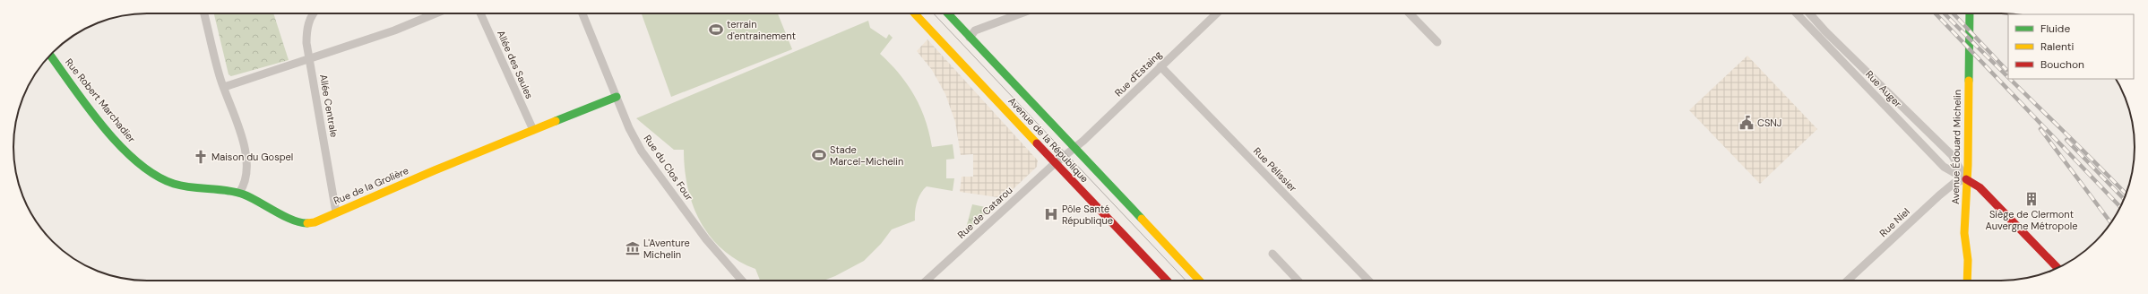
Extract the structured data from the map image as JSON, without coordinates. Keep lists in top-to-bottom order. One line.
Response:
{"streets":{"main road":["Rue Robert Marchadier","Avenue de la République","Avenue Édouard Michelin","Rue de la Grolière"],"street":["Allée des Saules","Rue d'Estaing","Rue Auger","Allée Centrale","Rue du Clos Four","Rue Pélissier","Rue de Catarou","Rue Niel"]},"crossings":[["Allée des Saules","Rue de la Grolière"],["Rue d'Estaing","Avenue de la République"],["Rue d'Estaing","Rue Pélissier"],["Rue d'Estaing","Rue de Catarou"],["Rue Auger","Avenue Édouard Michelin"],["Rue Auger","Rue Niel"],["Rue Robert Marchadier","Rue de la Grolière"],["Allée Centrale","Rue de la Grolière"],["Avenue de la République","Rue de Catarou"],["Avenue Édouard Michelin","Rue Niel"],["Rue du Clos Four","Rue de la Grolière"]],"places":{"sports":["terrain d'entrainement","Stade Marcel-Michelin"],"public building":["CSNJ"],"church":["Maison du Gospel"],"building":["Siège de Clermont Auvergne Métropole"],"hospital":["Pôle Santé République"],"museum":["L'Aventure Michelin"]},"legend":["Fluide","Ralenti","Bouchon"]}
